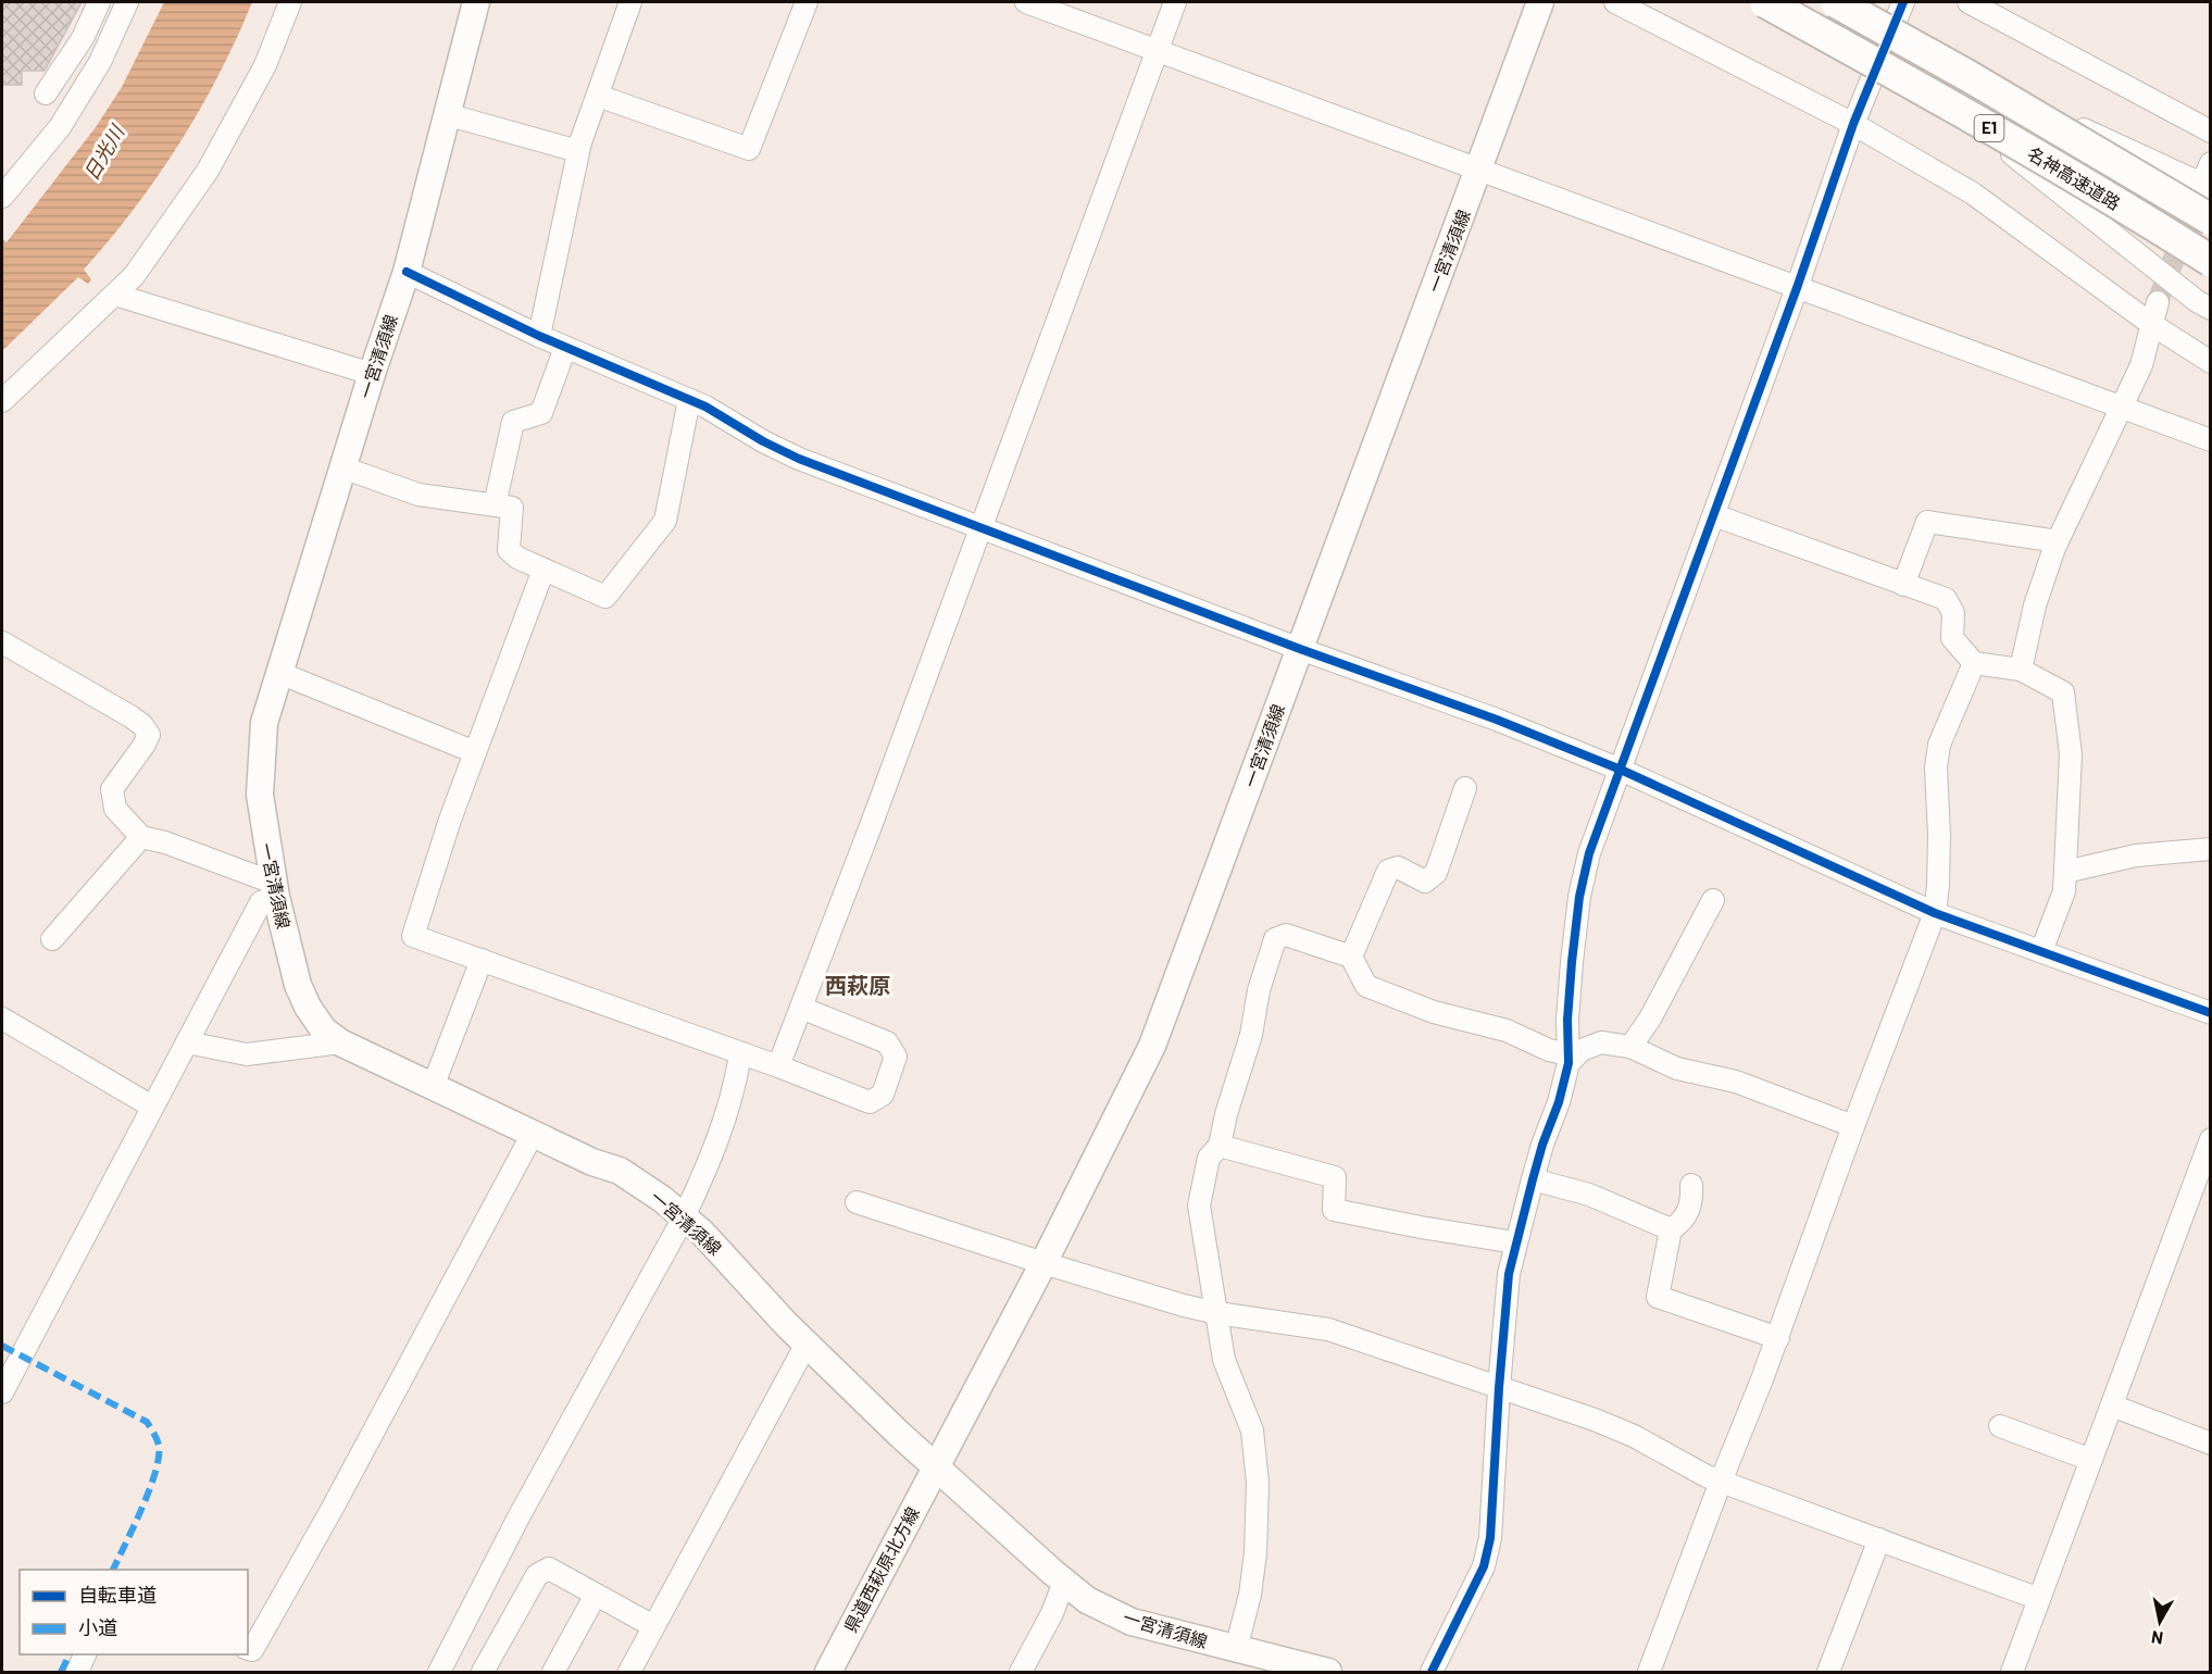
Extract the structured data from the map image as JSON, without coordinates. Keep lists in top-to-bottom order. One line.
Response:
{"streets":{"highway":["E1","名神高速道路"],"main road":["一宮清須線","県道西萩原北方線"]},"crossings":[["一宮清須線","県道西萩原北方線"]],"districts":["西萩原"],"water":["日光川"],"legend":["自転車道","小道"],"north":"bottom"}
